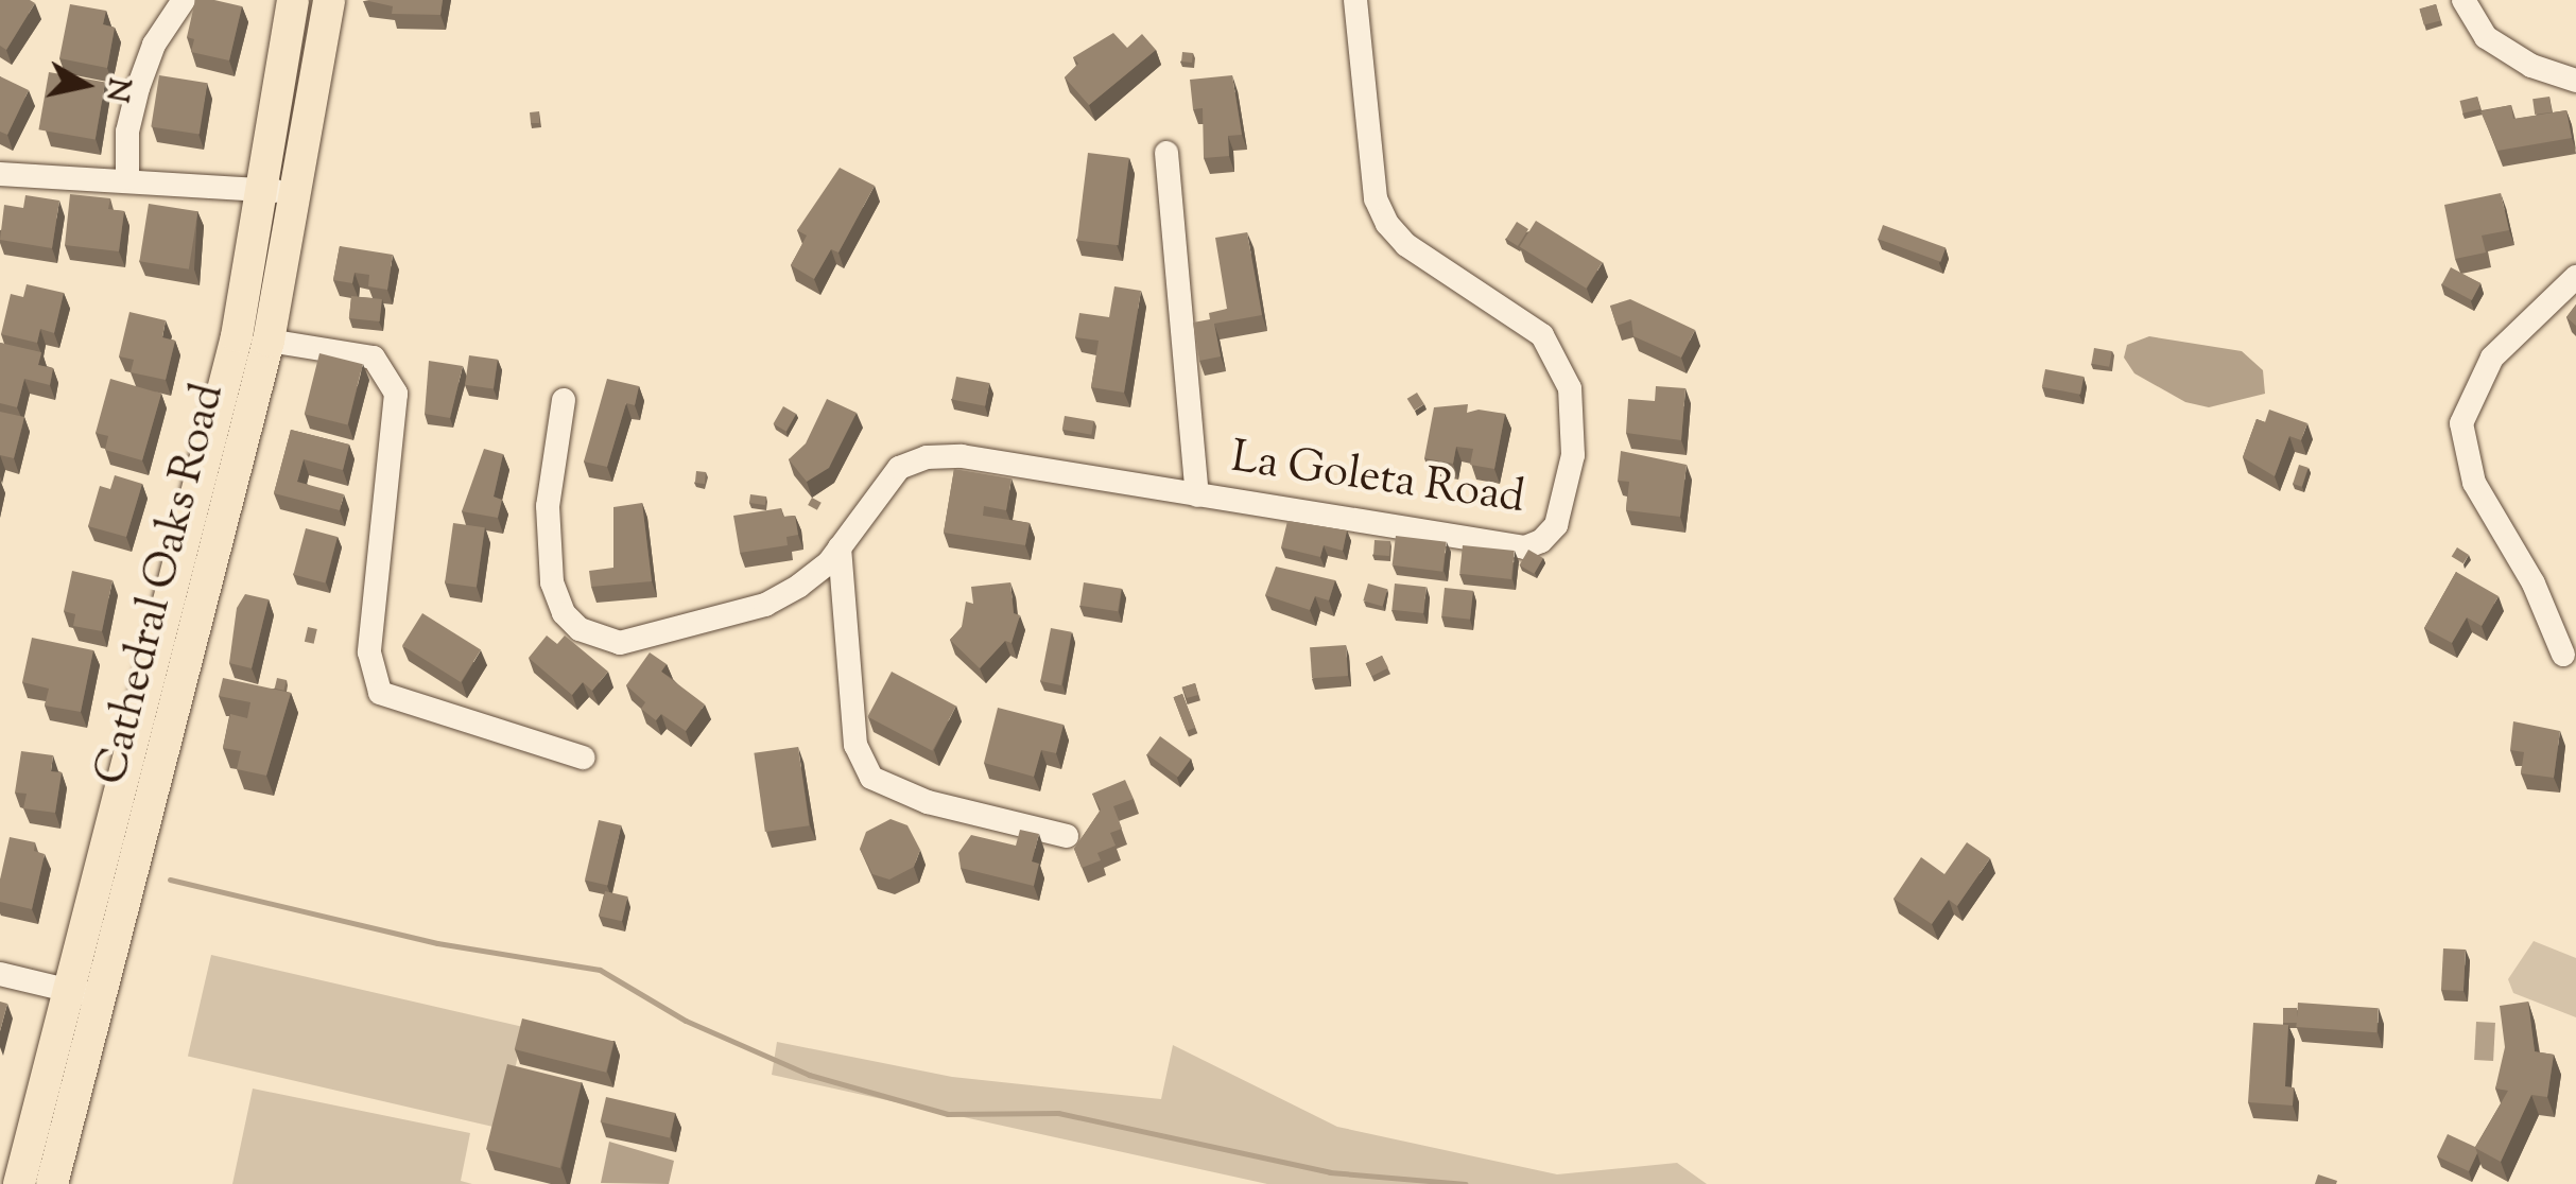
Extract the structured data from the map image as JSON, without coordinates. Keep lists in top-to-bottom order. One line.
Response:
{"streets":{"main road":["Cathedral Oaks Road"],"street":["La Goleta Road"]},"north":"right"}
